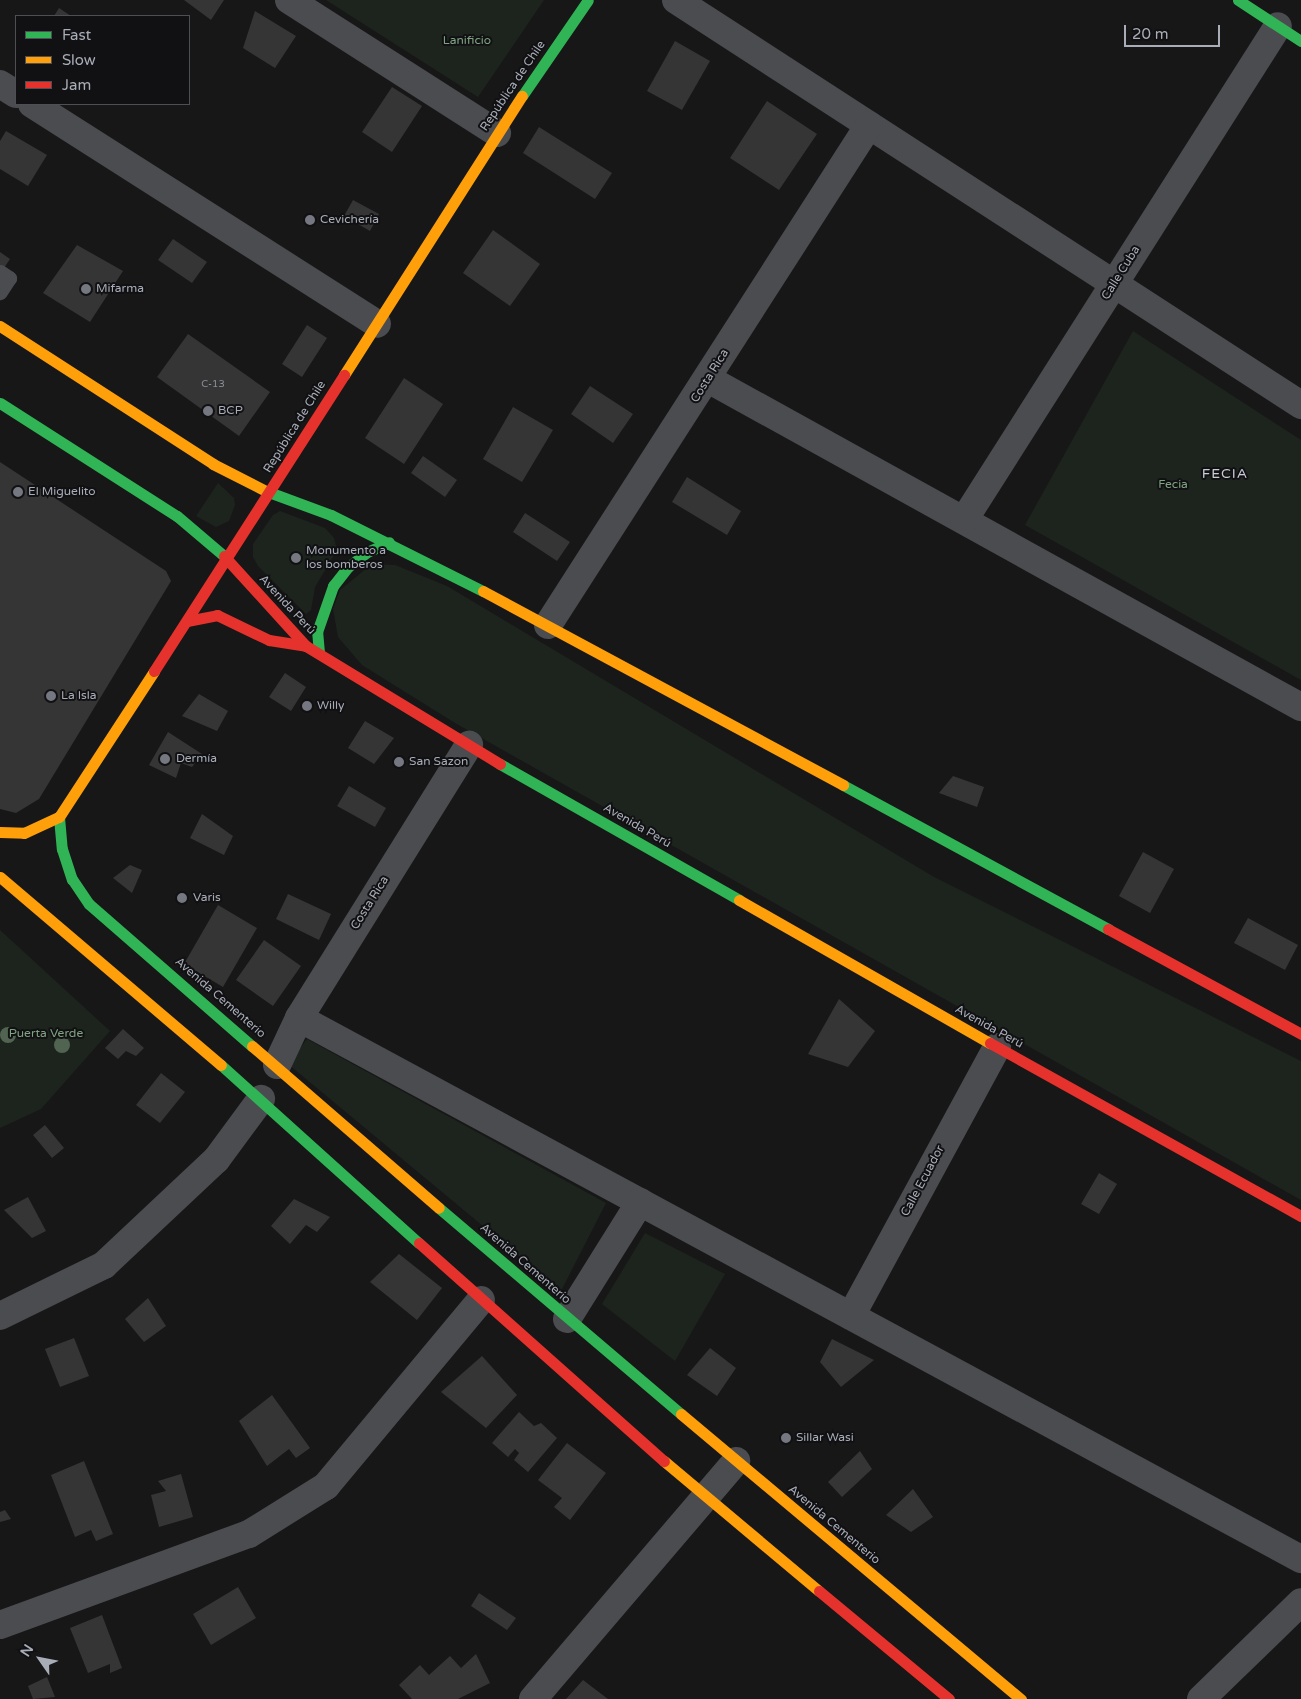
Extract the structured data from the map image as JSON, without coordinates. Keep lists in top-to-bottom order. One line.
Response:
{"streets":{"main road":["República de Chile","Avenida Perú","Avenida Cementerio"],"street":["Calle Cuba","Costa Rica","Calle Ecuador"]},"crossings":[["República de Chile","Avenida Perú"],["República de Chile","Avenida Cementerio"],["Costa Rica","Avenida Perú"],["Costa Rica","Avenida Cementerio"],["Avenida Perú","Calle Ecuador"]],"districts":["FECIA"],"parks":["Lanificio","Fecia","Puerta Verde"],"places":["Cevichería","Mifarma","BCP","El Miguelito","Monumento a los bomberos","La Isla","Willy","Dermía","San Sazon","Varis","Sillar Wasi"],"house_numbers":["C-13"],"legend":["Fast","Slow","Jam"],"scale_bar":"20 m","north":"top left"}
